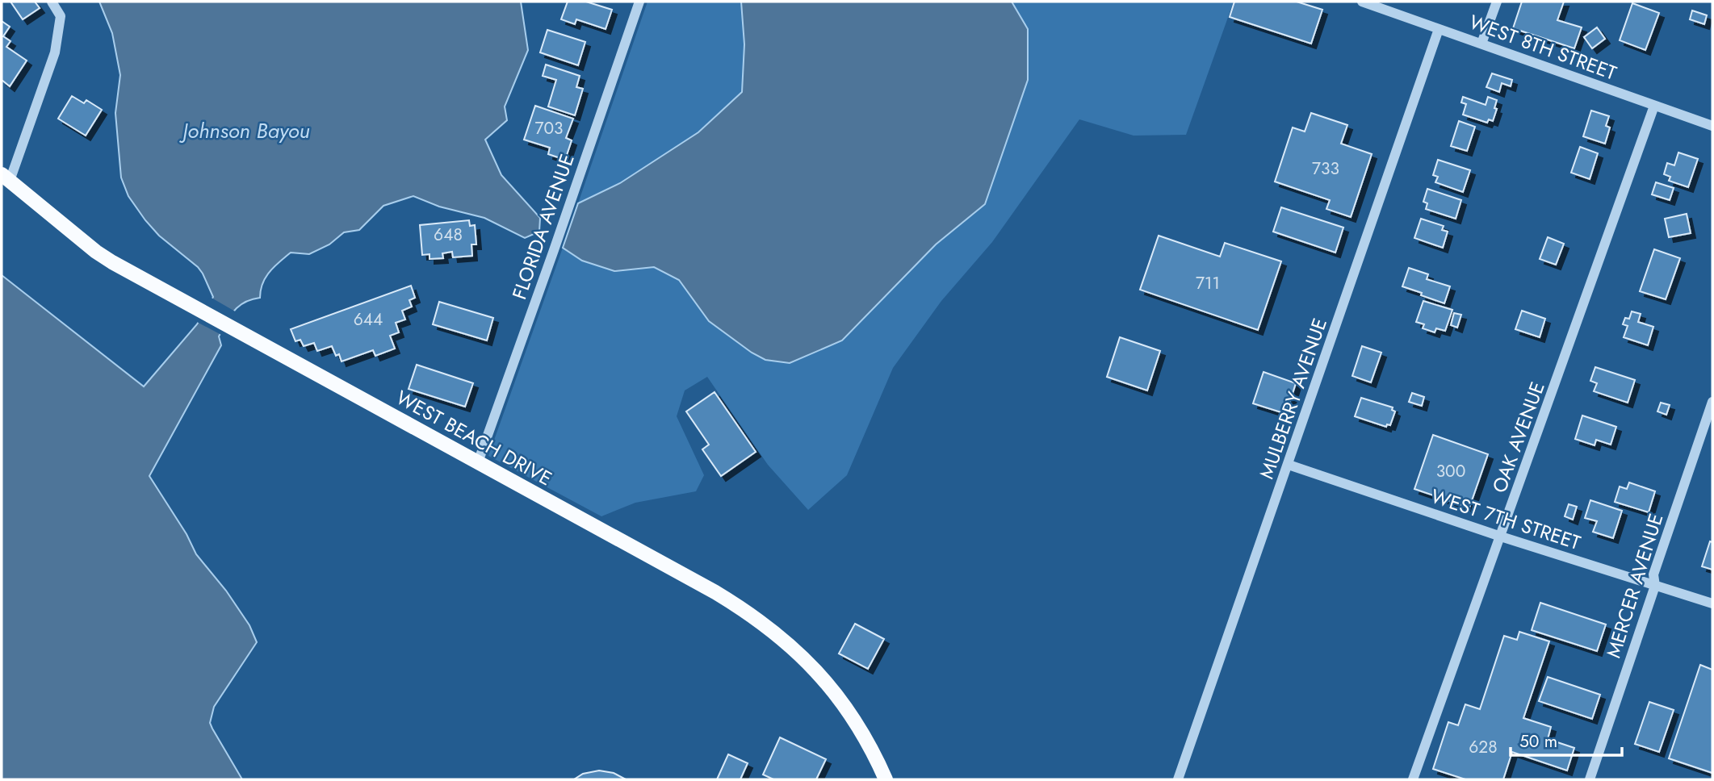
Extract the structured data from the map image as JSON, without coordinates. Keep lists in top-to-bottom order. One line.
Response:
{"streets":{"main road":["WEST BEACH DRIVE"],"street":["WEST 8TH STREET","FLORIDA AVENUE","MULBERRY AVENUE","OAK AVENUE","WEST 7TH STREET","MERCER AVENUE"]},"crossings":[["WEST 8TH STREET","MULBERRY AVENUE"],["WEST 8TH STREET","OAK AVENUE"],["FLORIDA AVENUE","WEST BEACH DRIVE"],["MULBERRY AVENUE","WEST 7TH STREET"],["OAK AVENUE","WEST 7TH STREET"],["WEST 7TH STREET","MERCER AVENUE"]],"water":["Johnson Bayou"],"house_numbers":["703","733","648","711","644","300","628"],"scale_bar":"50 m"}
